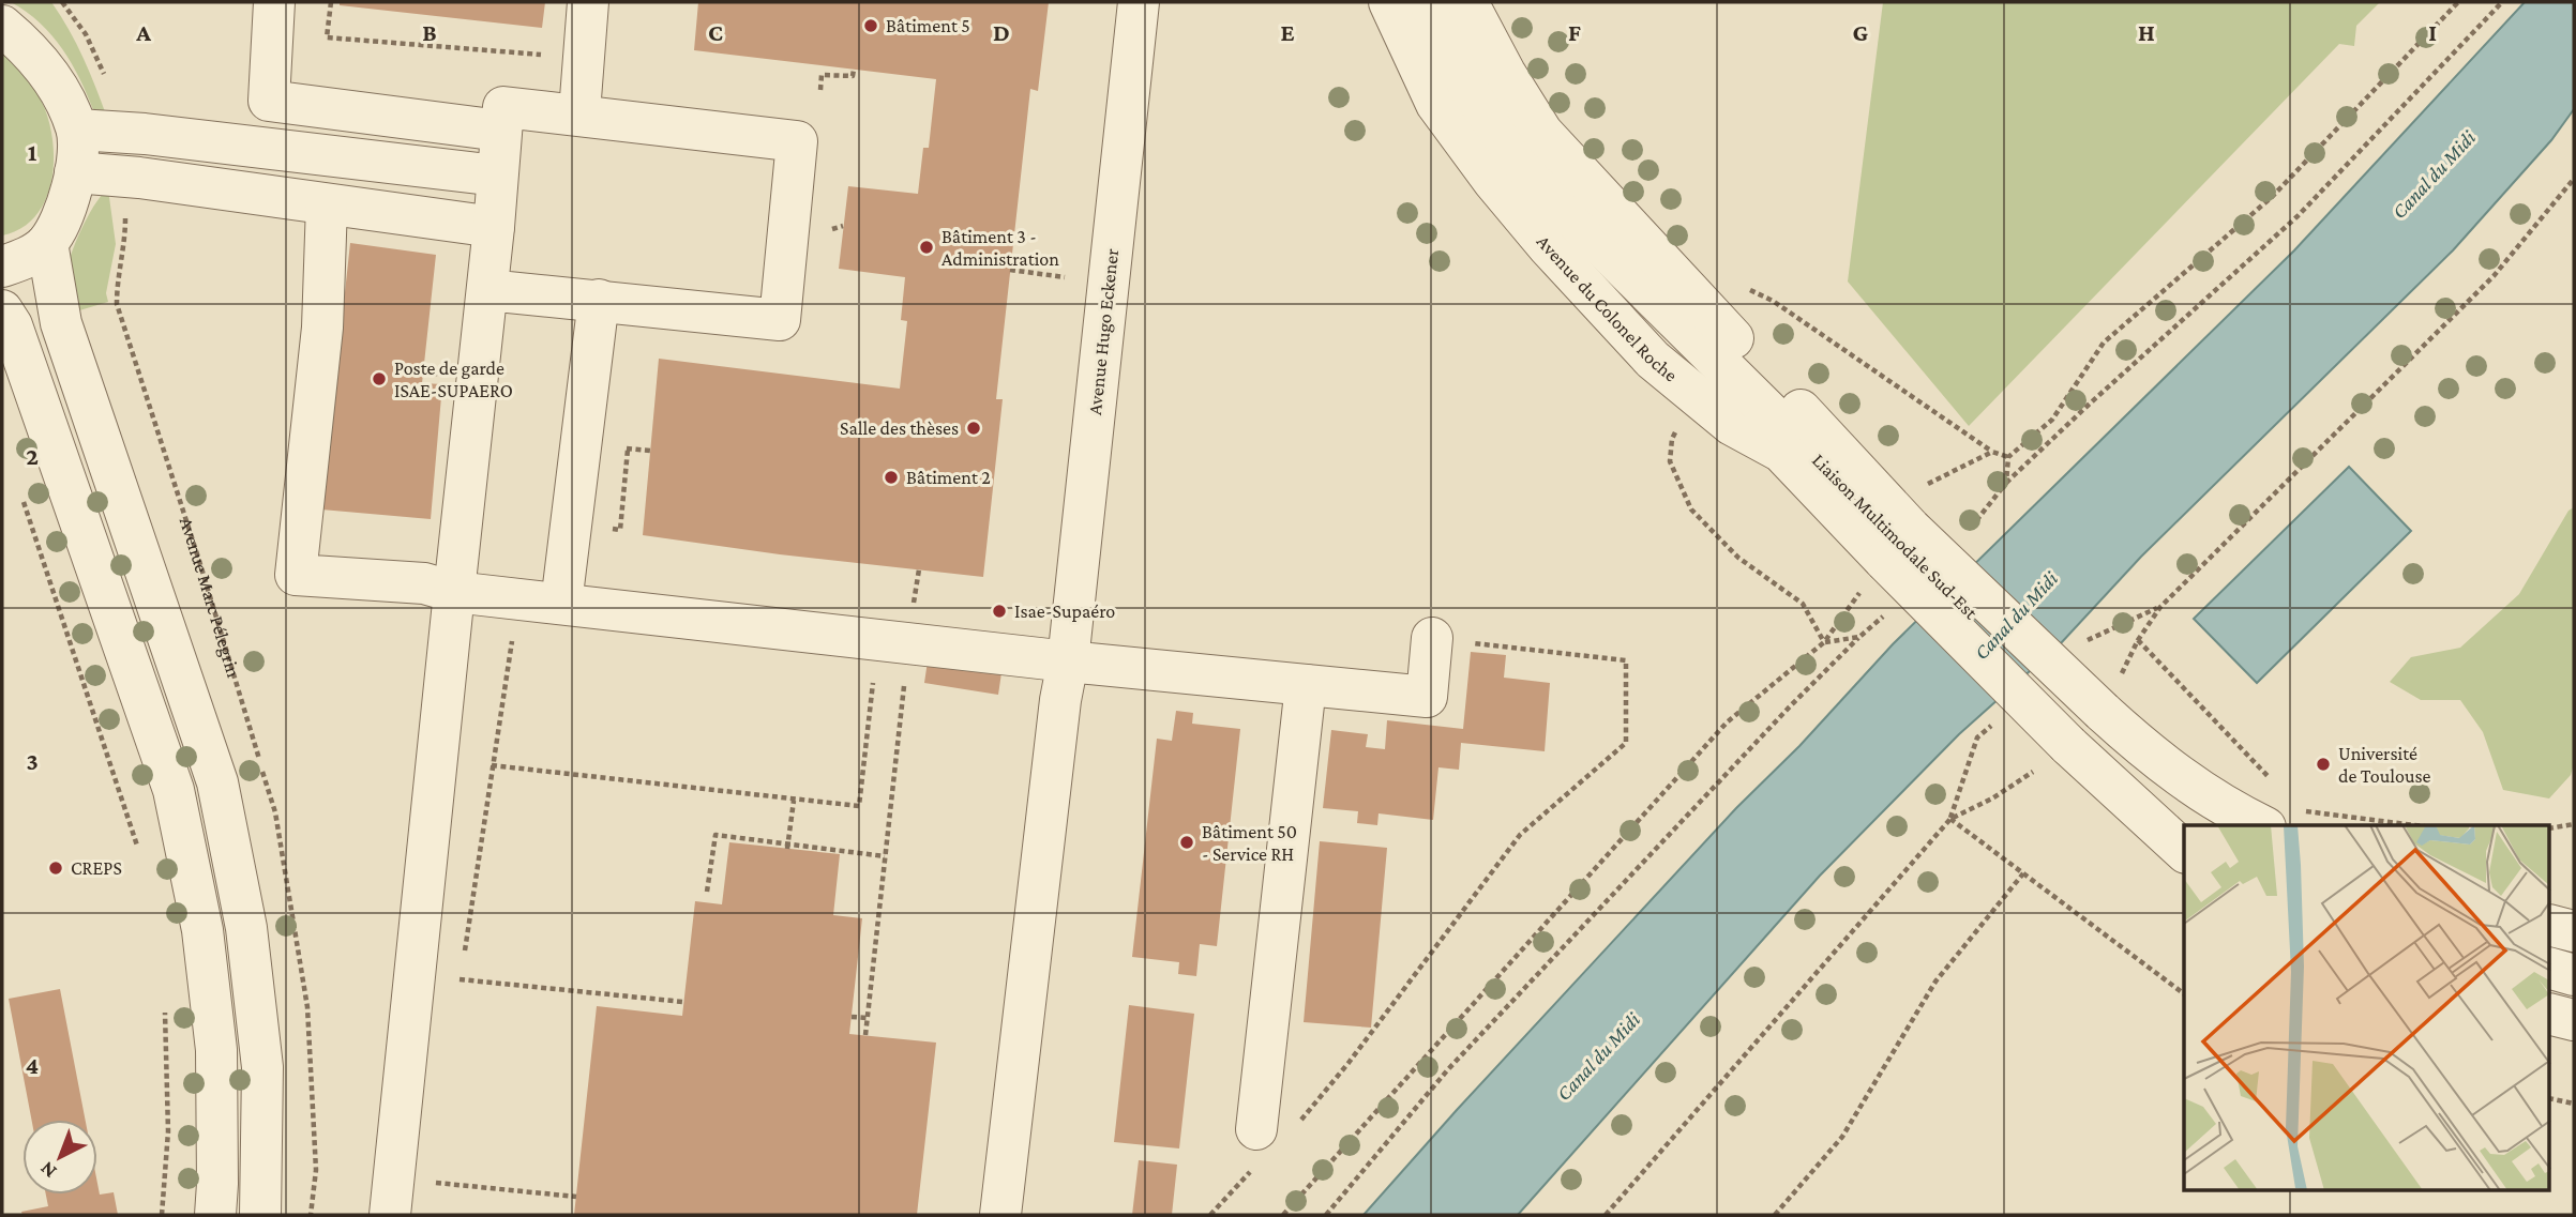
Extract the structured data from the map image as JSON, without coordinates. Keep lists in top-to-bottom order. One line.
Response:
{"streets":{"street":["Avenue du Colonel Roche","Avenue Hugo Eckener","Liaison Multimodale Sud-Est"],"path":["Avenue Marc Pélegrin"]},"crossings":[["Avenue du Colonel Roche","Liaison Multimodale Sud-Est"]],"water":["Canal du Midi"],"places":["Bâtiment 5","Bâtiment 3 - Administration","Poste de garde ISAE-SUPAERO","Salle des thèses","Bâtiment 2","Isae-Supaéro","Université de Toulouse","Bâtiment 50 - Service RH","CREPS"],"north":"bottom left","grid":{"columns":["A","B","C","D","E","F","G","H","I"],"rows":["1","2","3","4"]}}
